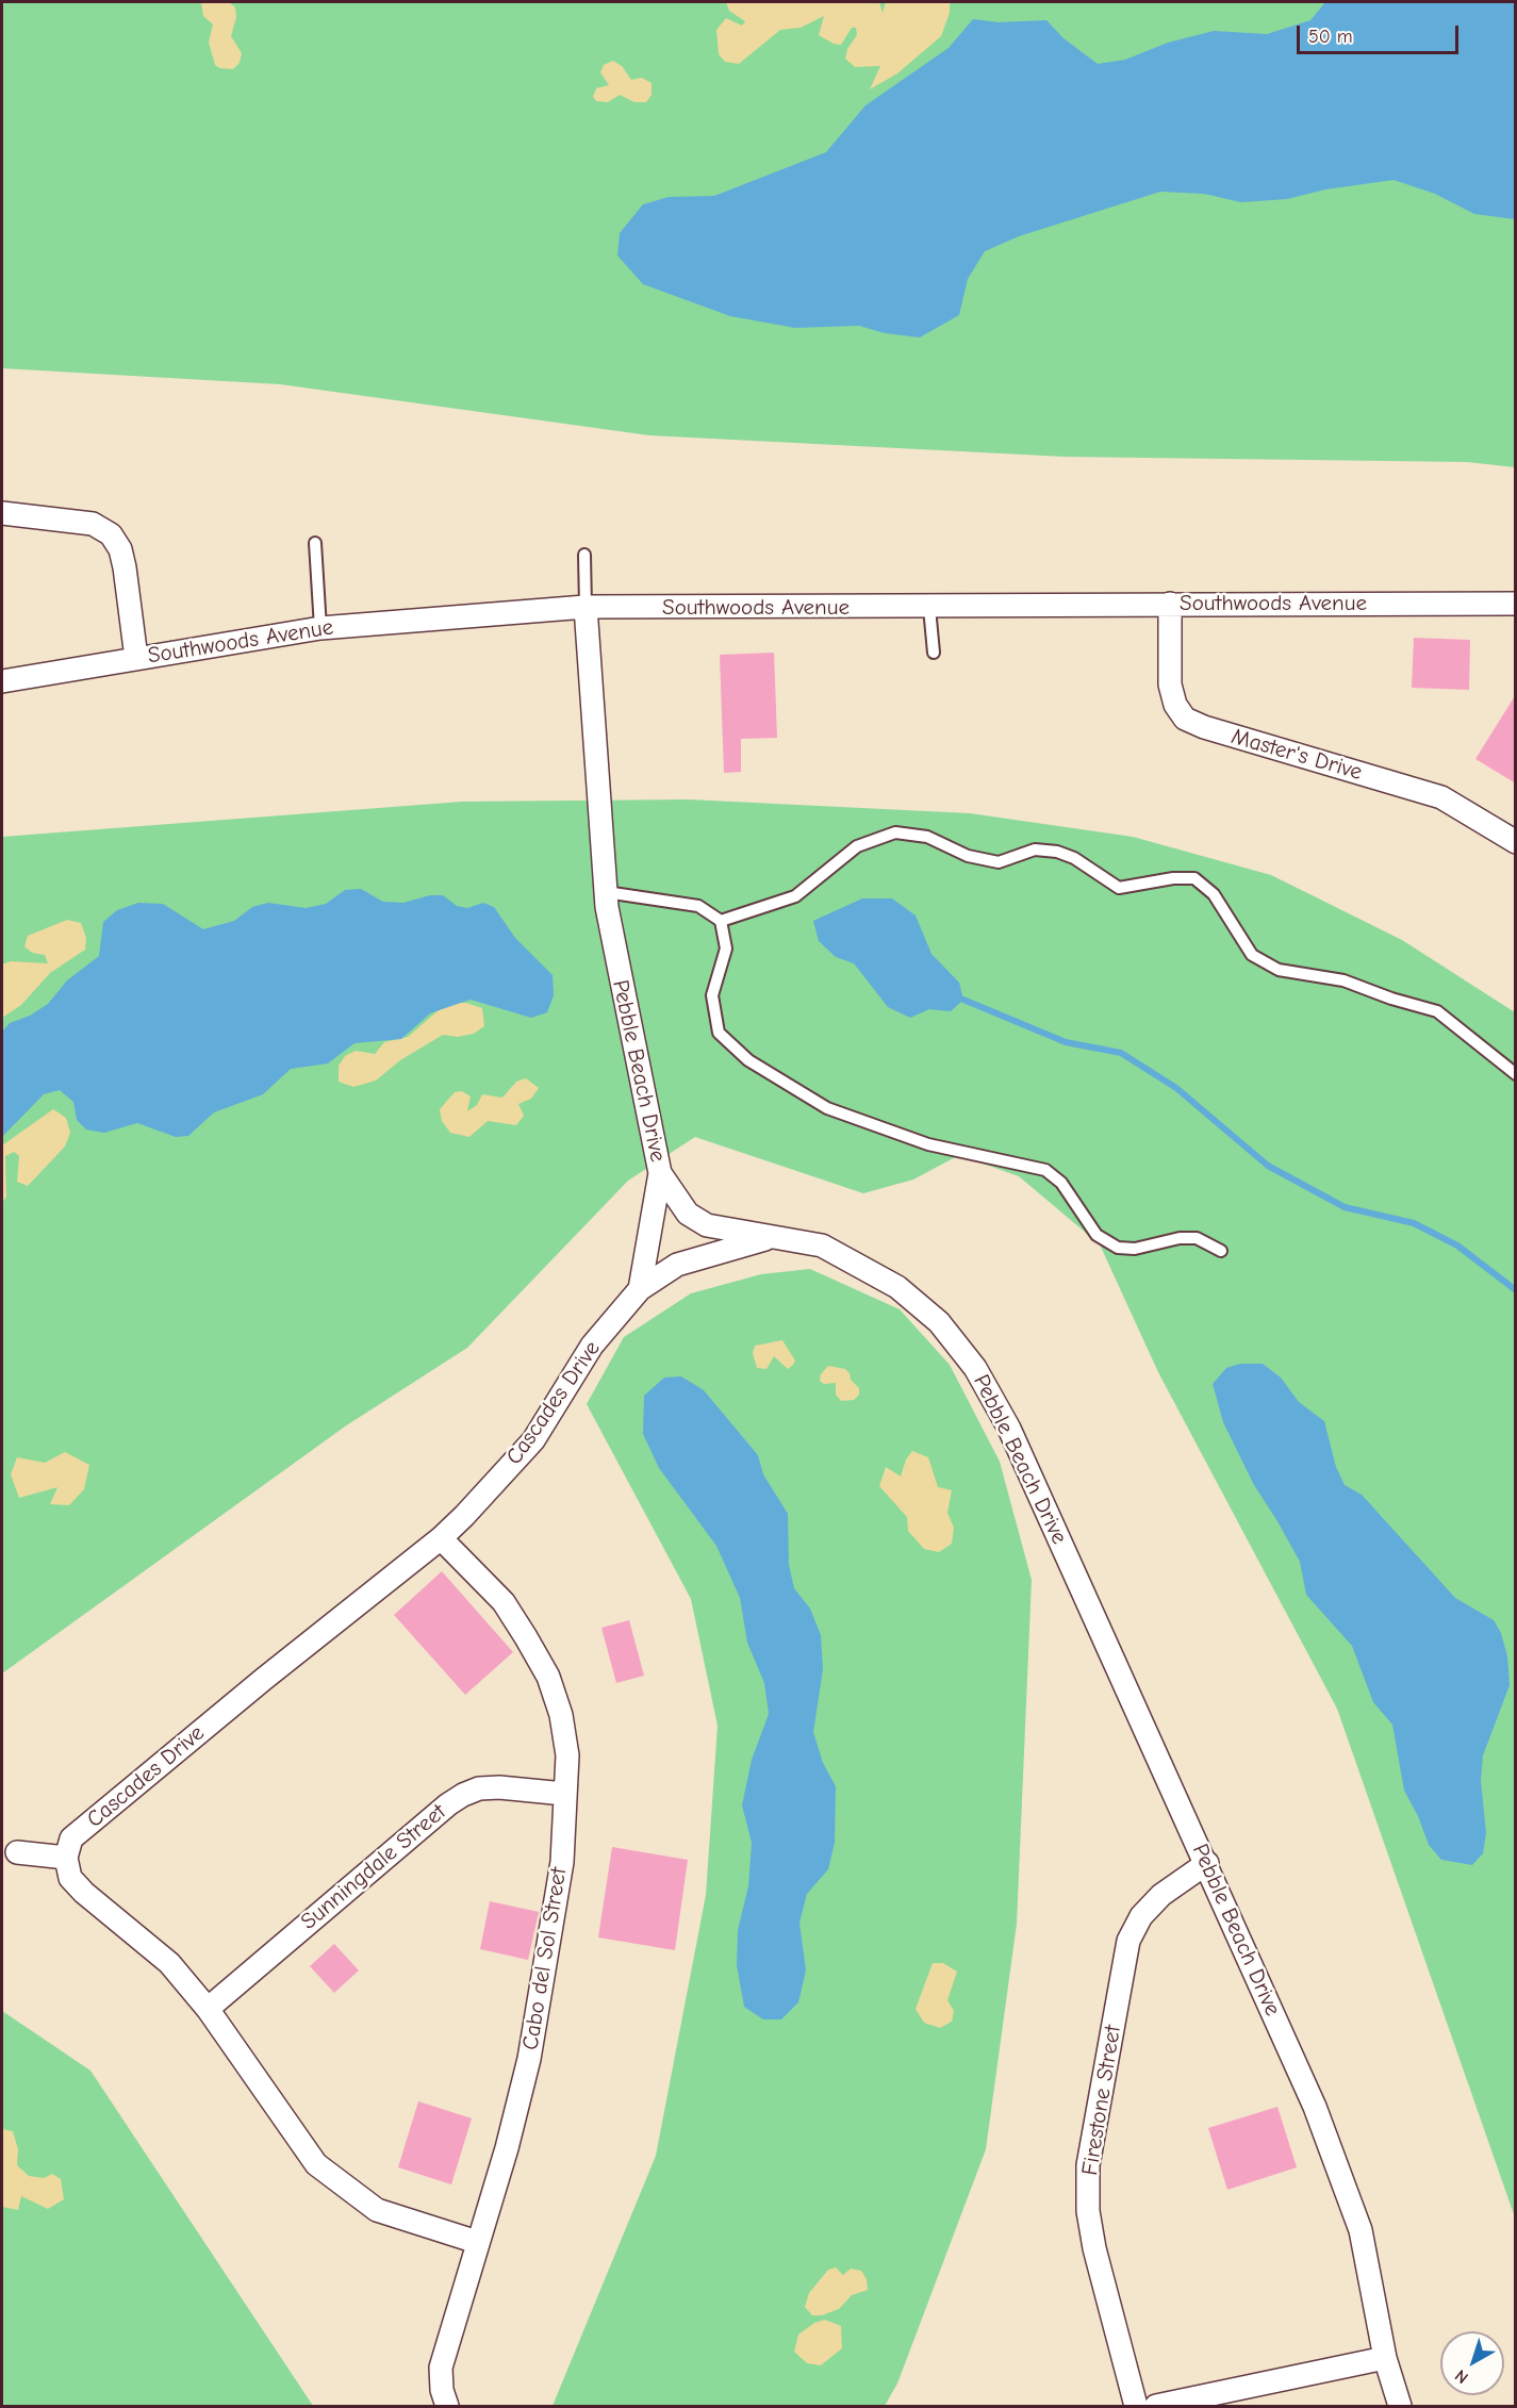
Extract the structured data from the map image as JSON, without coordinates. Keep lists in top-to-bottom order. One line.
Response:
{"streets":{"street":["Southwoods Avenue","Master's Drive","Pebble Beach Drive","Cascades Drive","Sunningdale Street","Cabo del Sol Street","Firestone Street"]},"crossings":[["Southwoods Avenue","Master's Drive"],["Southwoods Avenue","Pebble Beach Drive"],["Pebble Beach Drive","Firestone Street"],["Cascades Drive","Cabo del Sol Street"],["Sunningdale Street","Cabo del Sol Street"]],"scale_bar":"50 m","north":"bottom left"}
